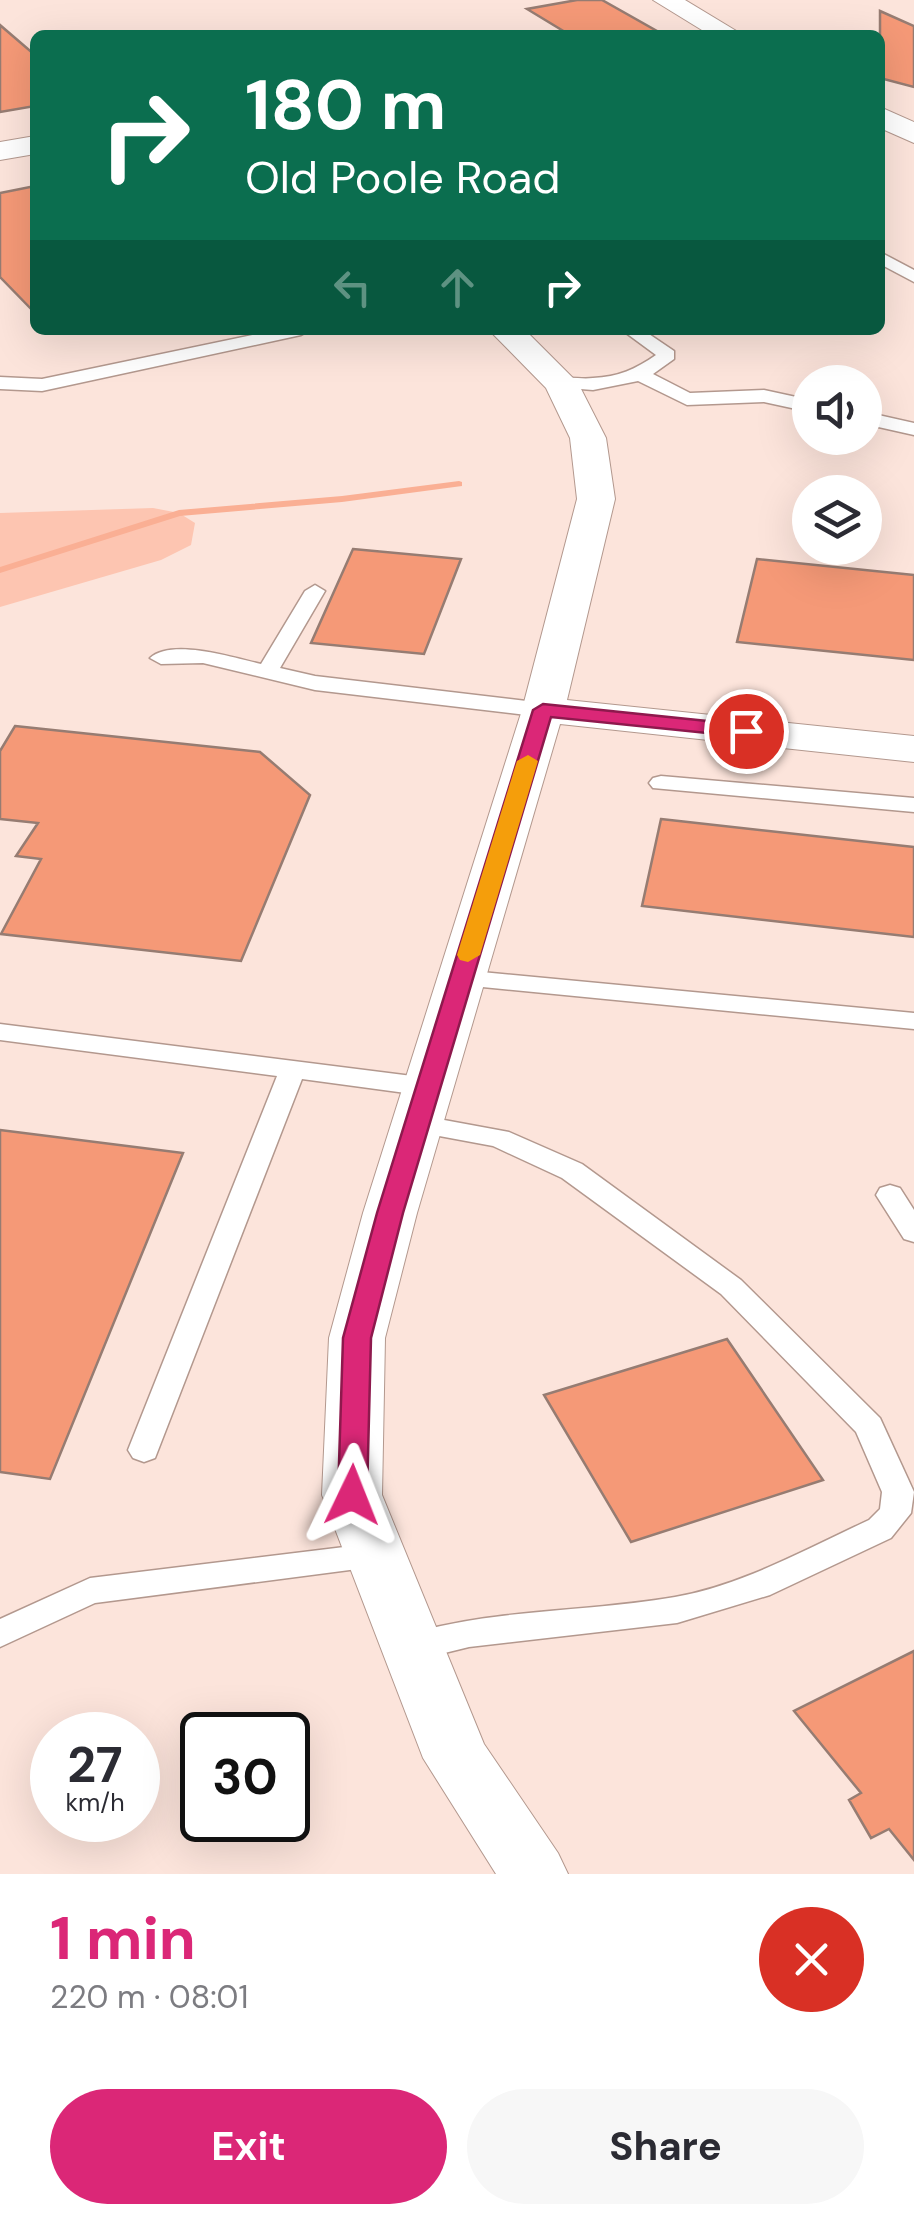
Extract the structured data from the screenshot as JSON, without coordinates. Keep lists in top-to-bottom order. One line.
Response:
{"page":{"turn":["180 m","Old Poole Road"],"speed":"27 km/h","limit":"30","heading":["1 min","220 m · 08:01"],"buttons":["Exit","Share"]}}
